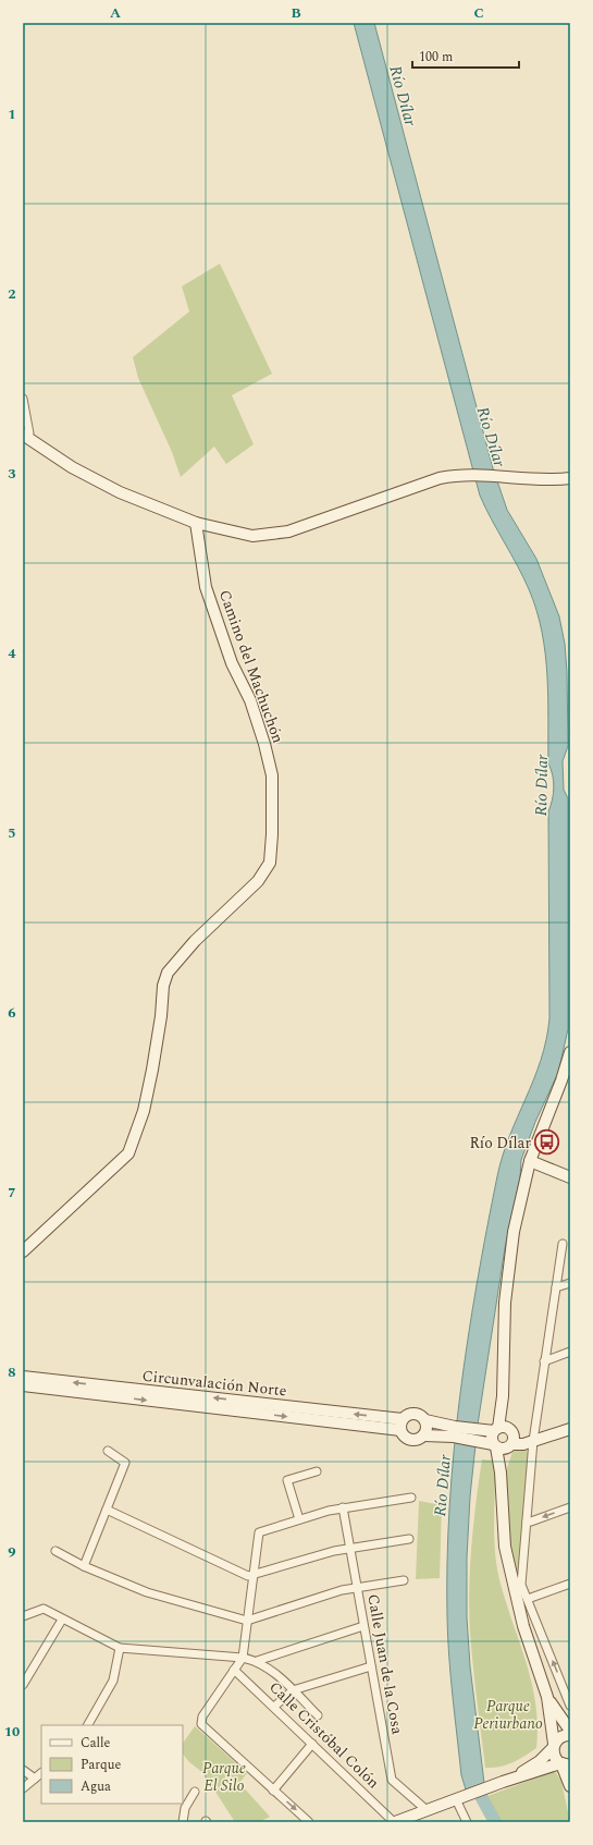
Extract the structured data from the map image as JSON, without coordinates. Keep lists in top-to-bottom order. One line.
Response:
{"streets":{"street":["Camino del Machuchón","Circunvalación Norte","Calle Juan de la Cosa","Calle Cristóbal Colón"]},"water":["Río Dílar"],"parks":["Parque Periurbano","Parque El Silo"],"places":{"bus stop":["Río Dílar"]},"legend":["Calle","Parque","Agua"],"scale_bar":"100 m","grid":{"columns":["A","B","C"],"rows":["1","2","3","4","5","6","7","8","9","10"]}}
